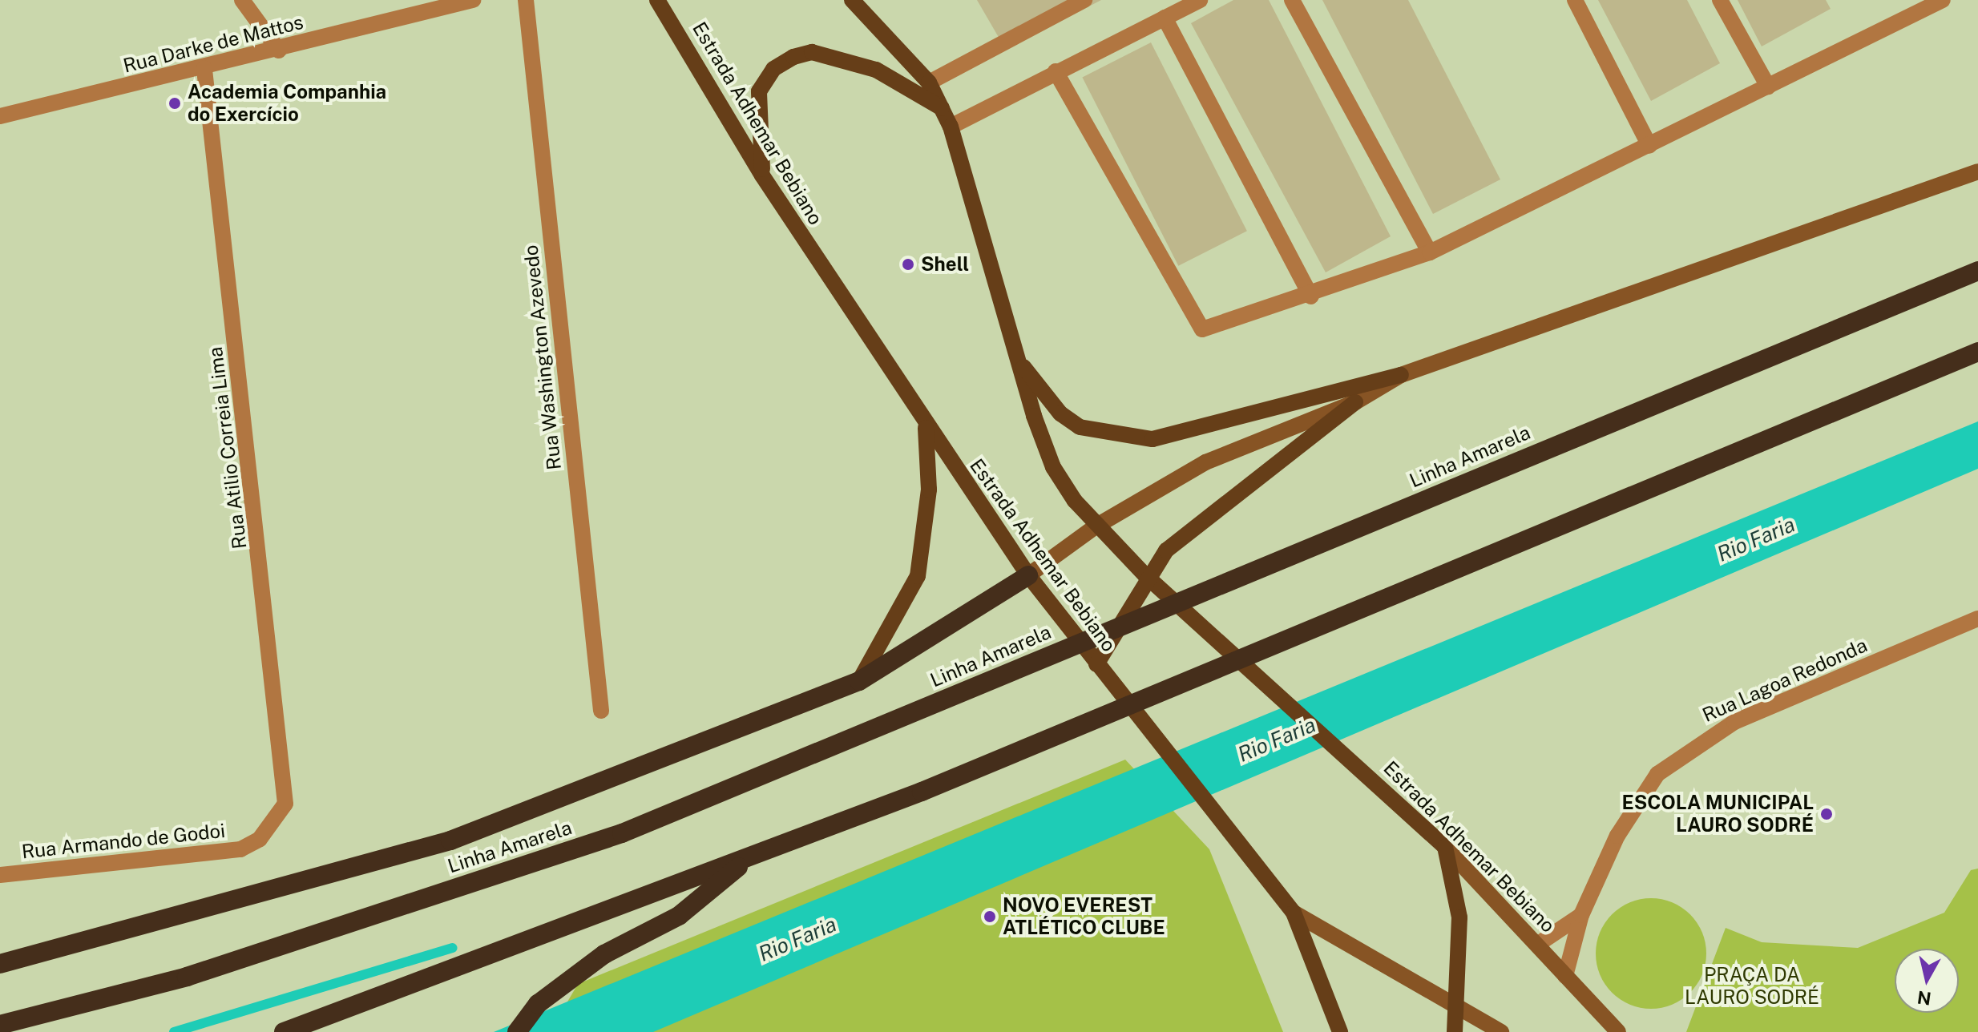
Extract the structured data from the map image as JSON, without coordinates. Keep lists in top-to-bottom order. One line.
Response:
{"streets":{"highway":["Linha Amarela"],"main road":["Estrada Adhemar Bebiano"],"street":["Rua Darke de Mattos","Rua Washington Azevedo","Rua Atilio Correia Lima","Rua Lagoa Redonda","Rua Armando de Godoi"]},"crossings":[["Rua Darke de Mattos","Rua Atilio Correia Lima"],["Estrada Adhemar Bebiano","Rua Lagoa Redonda"],["Rua Atilio Correia Lima","Rua Armando de Godoi"]],"water":["Rio Faria"],"parks":["PRAÇA DA LAURO SODRÉ"],"places":["Academia Companhia do Exercício","Shell","ESCOLA MUNICIPAL LAURO SODRÉ","NOVO EVEREST ATLÉTICO CLUBE"],"north":"bottom"}
